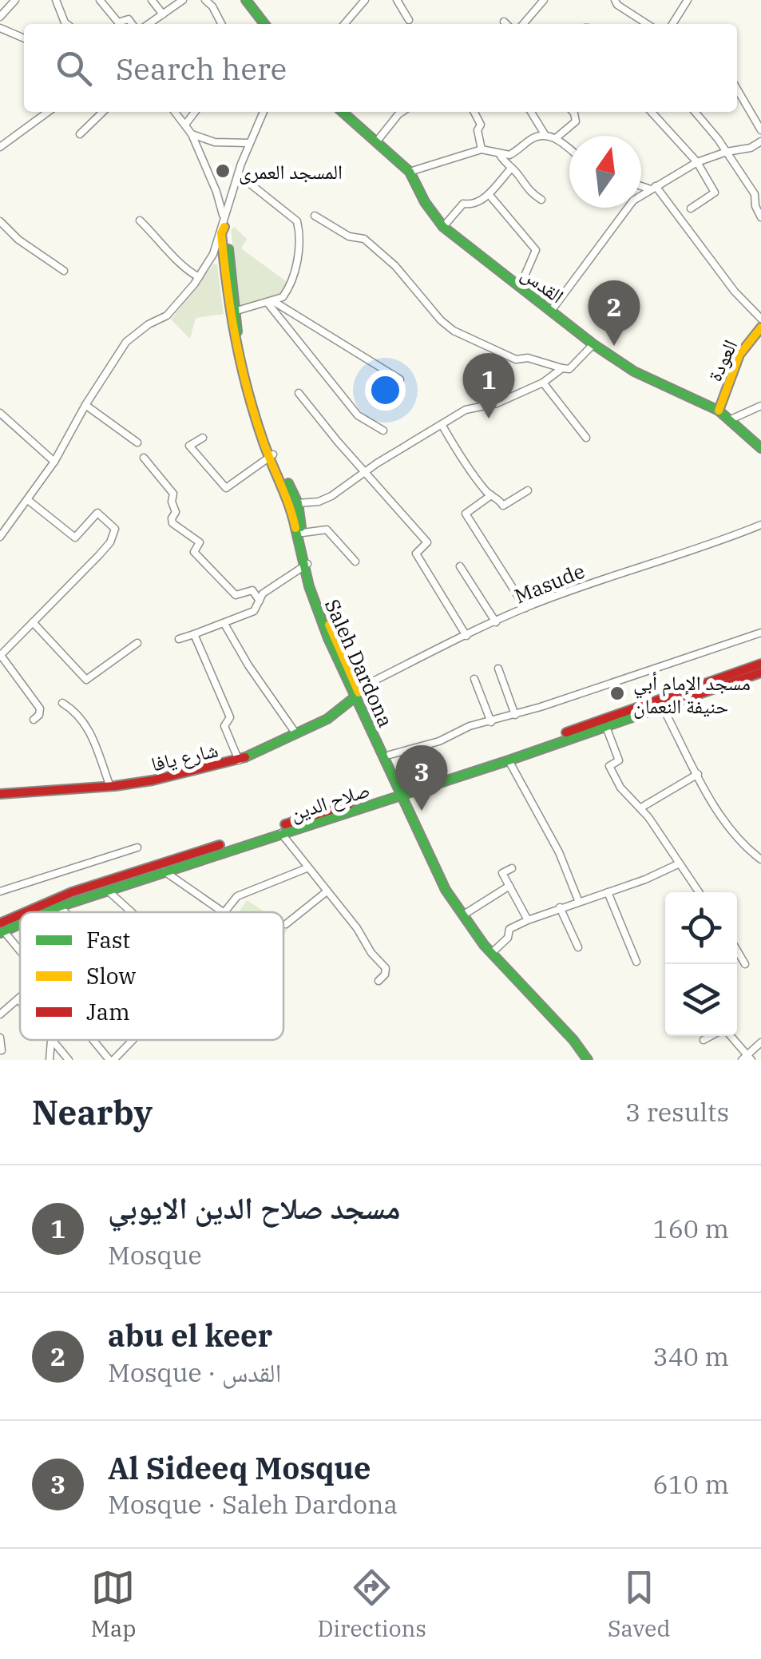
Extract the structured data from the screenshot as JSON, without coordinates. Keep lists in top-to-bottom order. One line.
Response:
{"streets":{"main road":["القدس","العودة","Saleh Dardona","شارع يافا","صلاح الدين"],"street":["Masude"]},"crossings":[["القدس","العودة"],["Masude","Saleh Dardona"],["Masude","شارع يافا"],["Saleh Dardona","شارع يافا"],["Saleh Dardona","صلاح الدين"]],"places":["المسجد العمرى","مسجد الإمام أبي حنيفة النعمان"],"legend":["Fast","Slow","Jam"],"north":"top","page":{"search":"Search here","pins":["2","1","3"],"heading":["Nearby","3 results"],"list":[{"mark":"1","name":"مسجد صلاح الدين الايوبي","note":"Mosque","value":"160 m"},{"mark":"2","name":"abu el keer","note":"Mosque · القدس","value":"340 m"},{"mark":"3","name":"Al Sideeq Mosque","note":"Mosque · Saleh Dardona","value":"610 m"}],"nav":["Map","Directions","Saved"]}}
